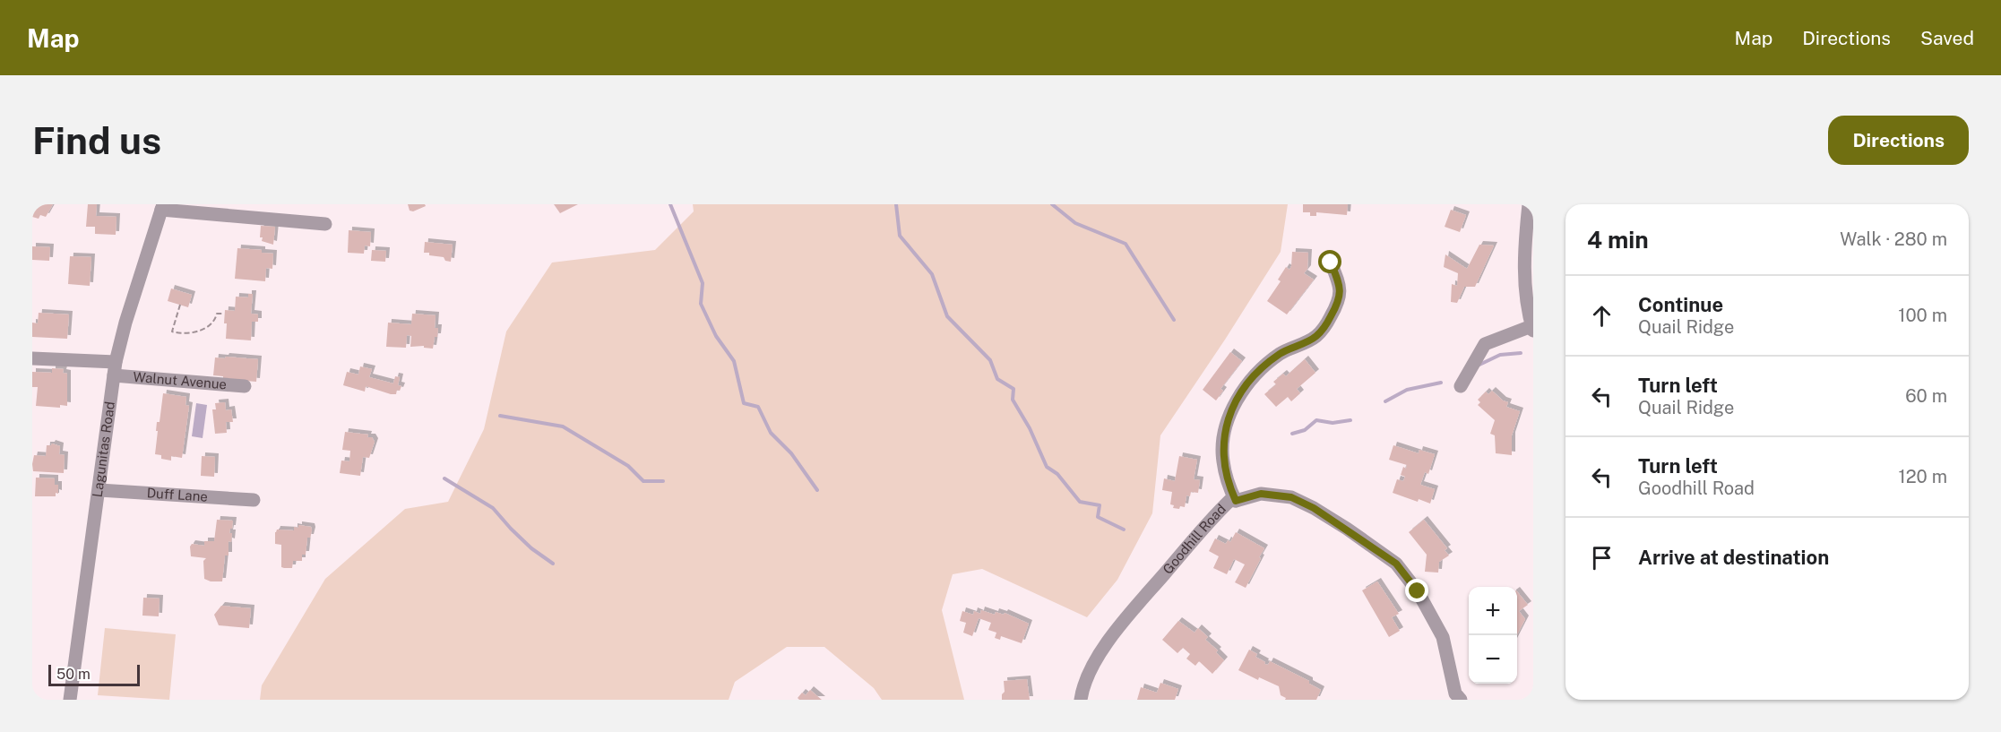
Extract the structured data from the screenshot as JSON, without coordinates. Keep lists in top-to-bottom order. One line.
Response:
{"streets":{"street":["Walnut Avenue","Lagunitas Road","Duff Lane","Goodhill Road"]},"crossings":[["Walnut Avenue","Lagunitas Road"],["Lagunitas Road","Duff Lane"]],"scale_bar":"50 m","page":{"header":"Map","nav":["Map","Directions","Saved"],"buttons":"Directions","title":"Find us","heading":["4 min","Walk · 280 m"],"list":[["Continue","Quail Ridge","100 m"],["Turn left","Quail Ridge","60 m"],["Turn left","Goodhill Road","120 m"],"Arrive at destination"],"map_buttons":["+","−"],"scale":"50 m"}}
